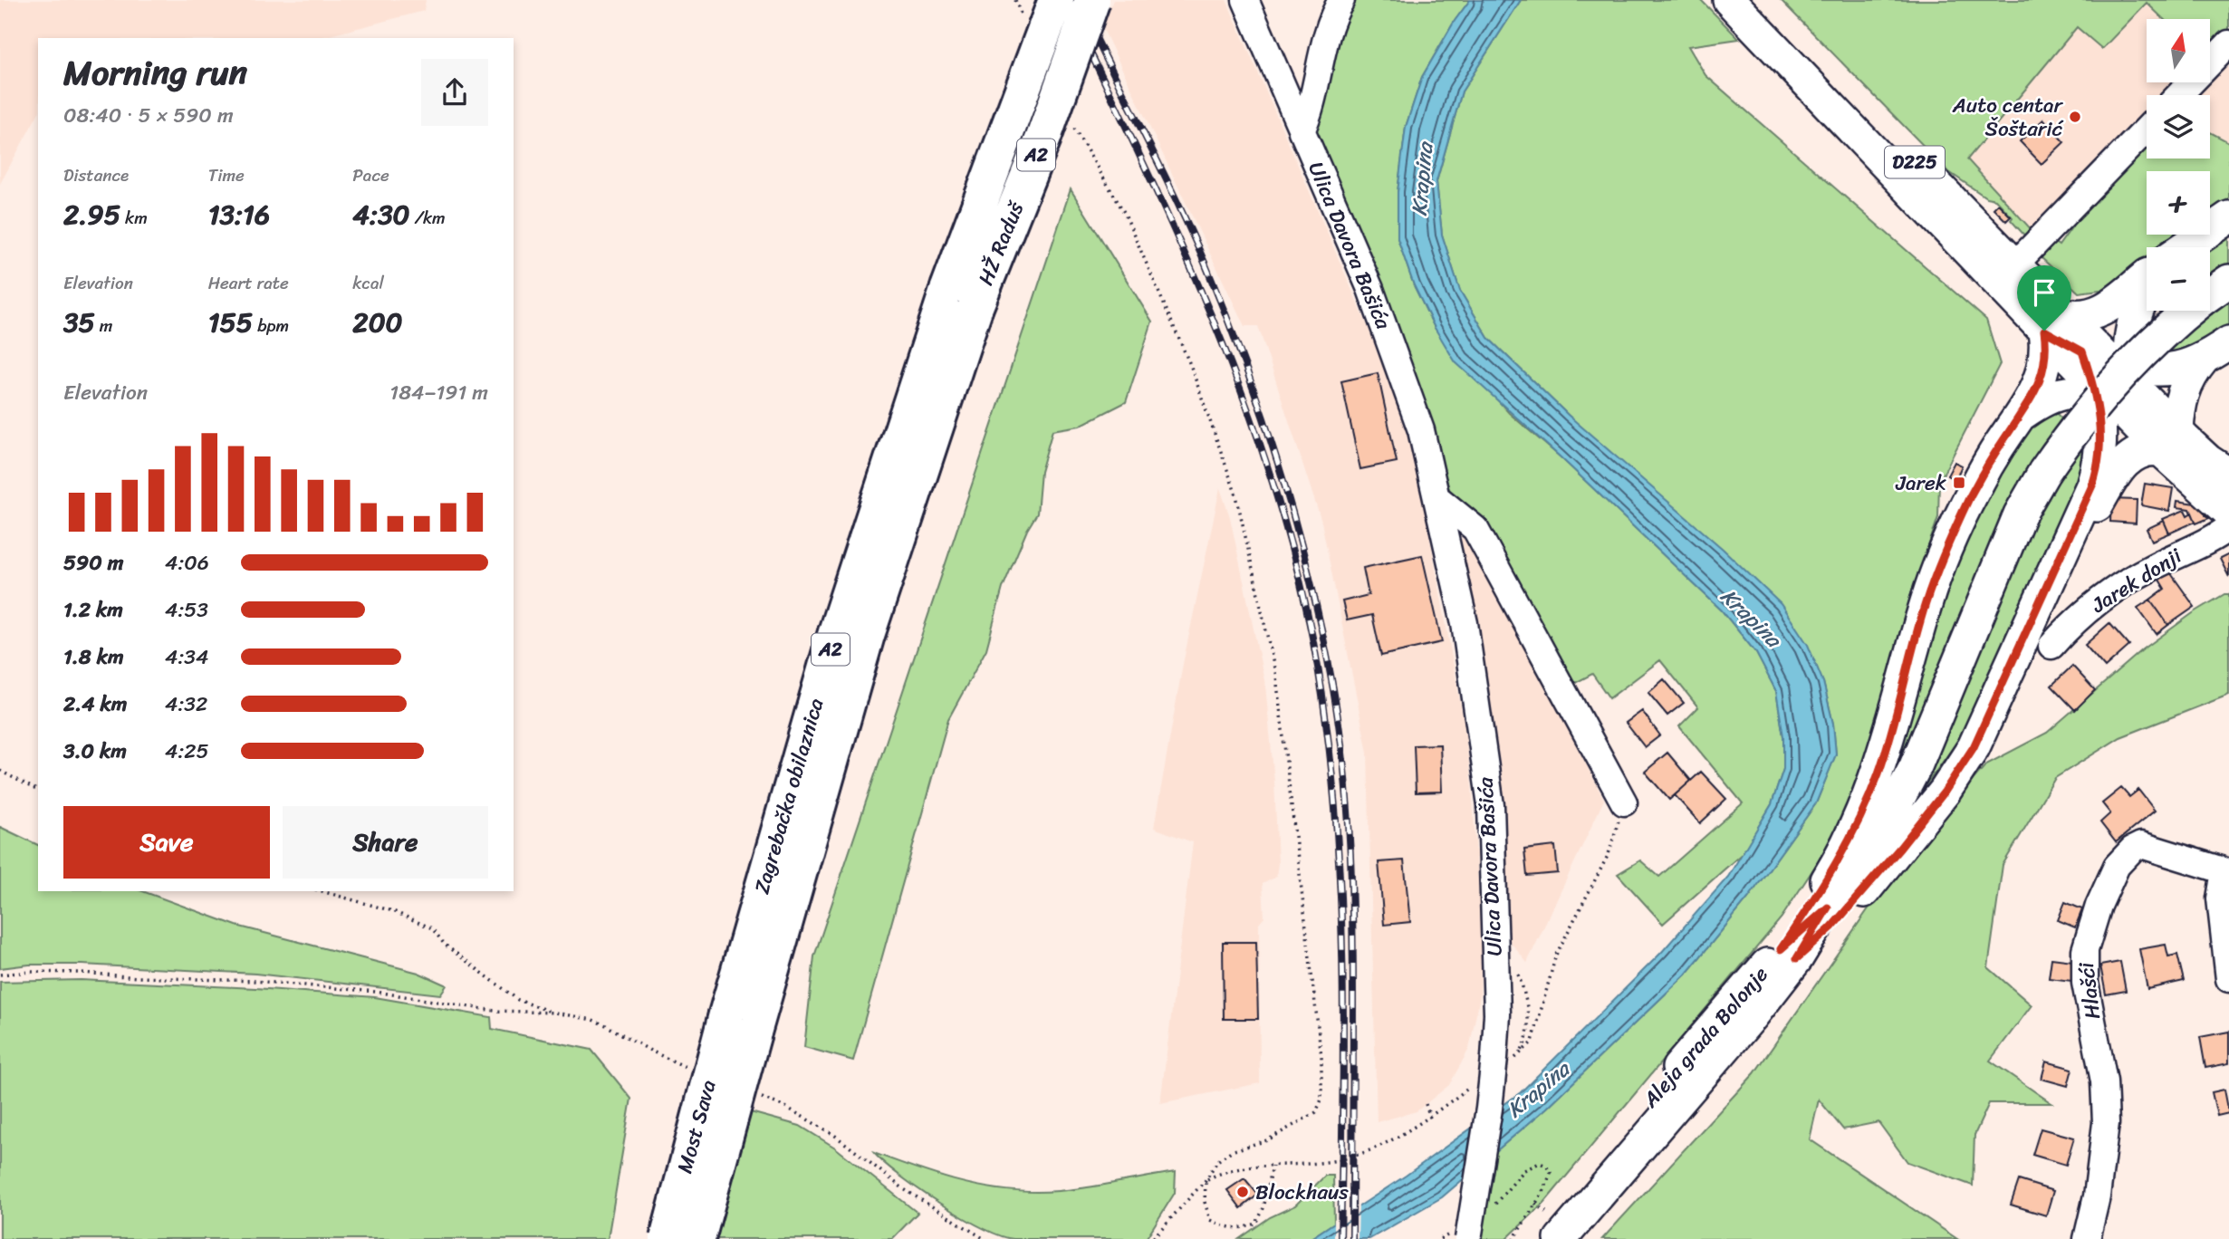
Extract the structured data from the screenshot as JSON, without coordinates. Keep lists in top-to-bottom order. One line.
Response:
{"streets":{"highway":["A2","HŽ Raduš","Zagrebačka obilaznica","Most Sava"],"main road":["D225","Aleja grada Bolonje"],"street":["Ulica Davora Bašića","Jarek donji","Hlašći"]},"crossings":[["HŽ Raduš","Zagrebačka obilaznica"],["Zagrebačka obilaznica","Most Sava"]],"water":["Krapina"],"places":{"other":["Auto centar Šoštarić","Blockhaus"],"transit":["Jarek"]},"north":"top","page":{"map_buttons":["+","−"],"heading":["Morning run","08:40 · 5 × 590 m"],"stats":[["Distance","2.95 km"],["Time","13:16"],["Pace","4:30 /km"],["Elevation","35 m"],["Heart rate","155 bpm"],["kcal","200"]],"chart":["Elevation","184–191 m"],"list":[{"name":"590 m","note":"4:06"},{"name":"1.2 km","note":"4:53"},{"name":"1.8 km","note":"4:34"},{"name":"2.4 km","note":"4:32"},{"name":"3.0 km","note":"4:25"}],"buttons":["Save","Share"]}}
